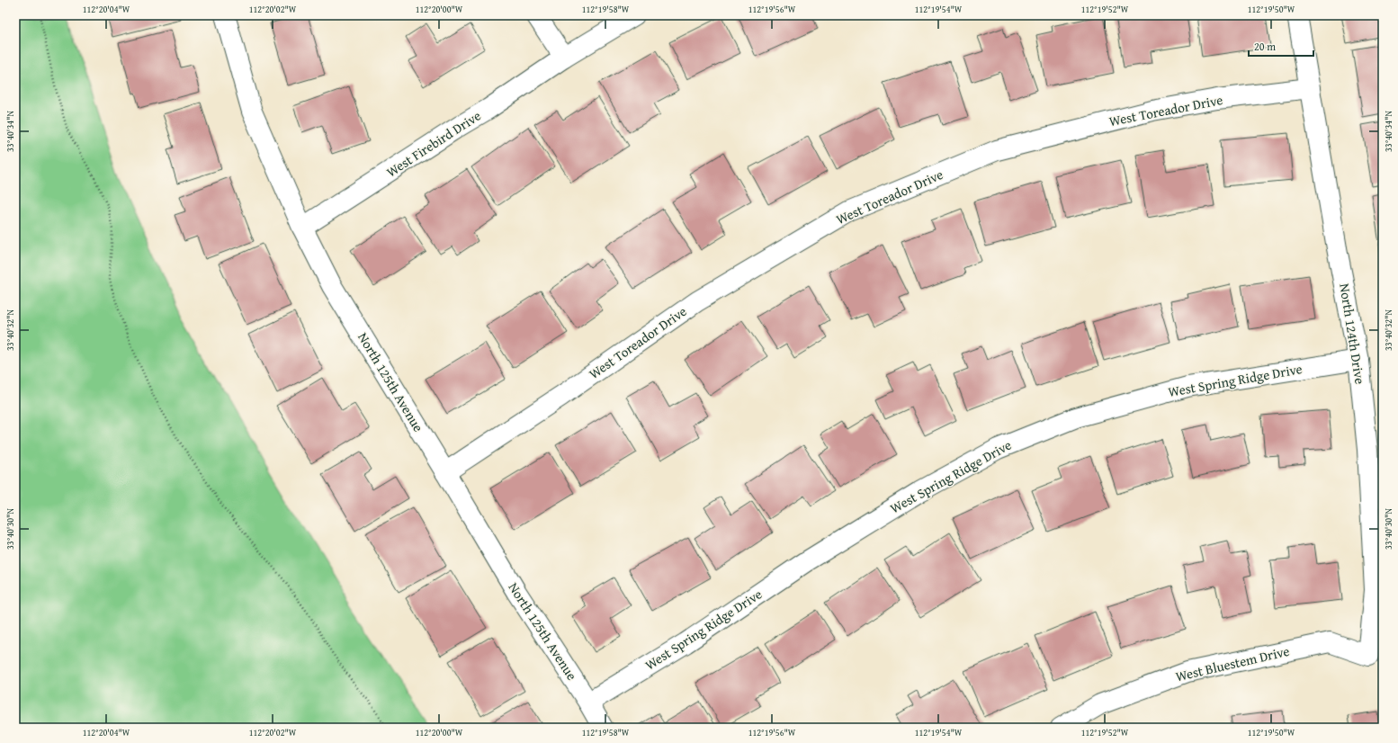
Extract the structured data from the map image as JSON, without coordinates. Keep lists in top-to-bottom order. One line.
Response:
{"streets":{"street":["West Toreador Drive","West Firebird Drive","North 124th Drive","West Spring Ridge Drive","North 125th Avenue","West Bluestem Drive"]},"crossings":[["West Toreador Drive","North 124th Drive"],["West Toreador Drive","North 125th Avenue"],["West Firebird Drive","North 125th Avenue"],["North 124th Drive","West Spring Ridge Drive"],["North 124th Drive","West Bluestem Drive"],["West Spring Ridge Drive","North 125th Avenue"]],"scale_bar":"20 m","coordinates":["112°20'04\"W","112°20'02\"W","112°20'00\"W","112°19'58\"W","112°19'56\"W","112°19'54\"W","112°19'52\"W","112°19'50\"W","33°40'34\"N","33°40'32\"N","33°40'30\"N"]}
